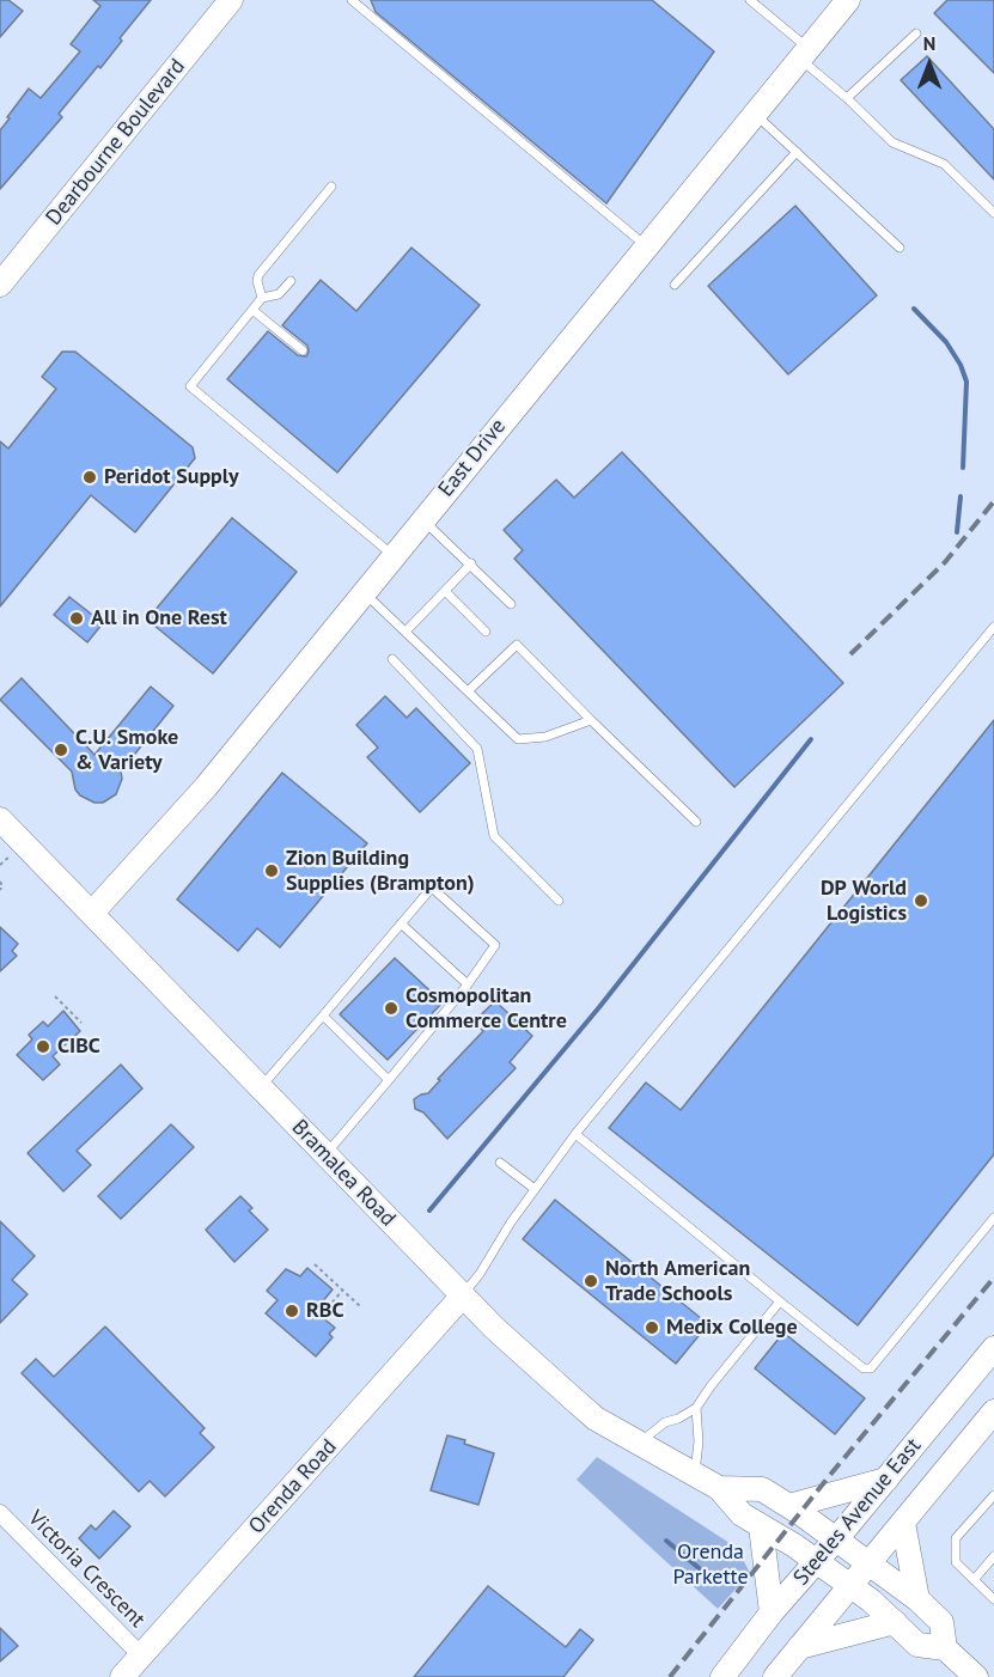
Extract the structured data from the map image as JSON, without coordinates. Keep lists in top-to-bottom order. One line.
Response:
{"streets":{"main road":["Dearbourne Boulevard","East Drive","Bramalea Road","Orenda Road","Steeles Avenue East"],"street":["Victoria Crescent"]},"crossings":[["East Drive","Bramalea Road"],["Bramalea Road","Orenda Road"],["Bramalea Road","Steeles Avenue East"],["Orenda Road","Victoria Crescent"]],"parks":["Orenda Parkette"],"places":["Peridot Supply","All in One Rest","C.U. Smoke & Variety","Zion Building Supplies (Brampton)","DP World Logistics","Cosmopolitan Commerce Centre","CIBC","North American Trade Schools","RBC","Medix College"],"north":"top"}
